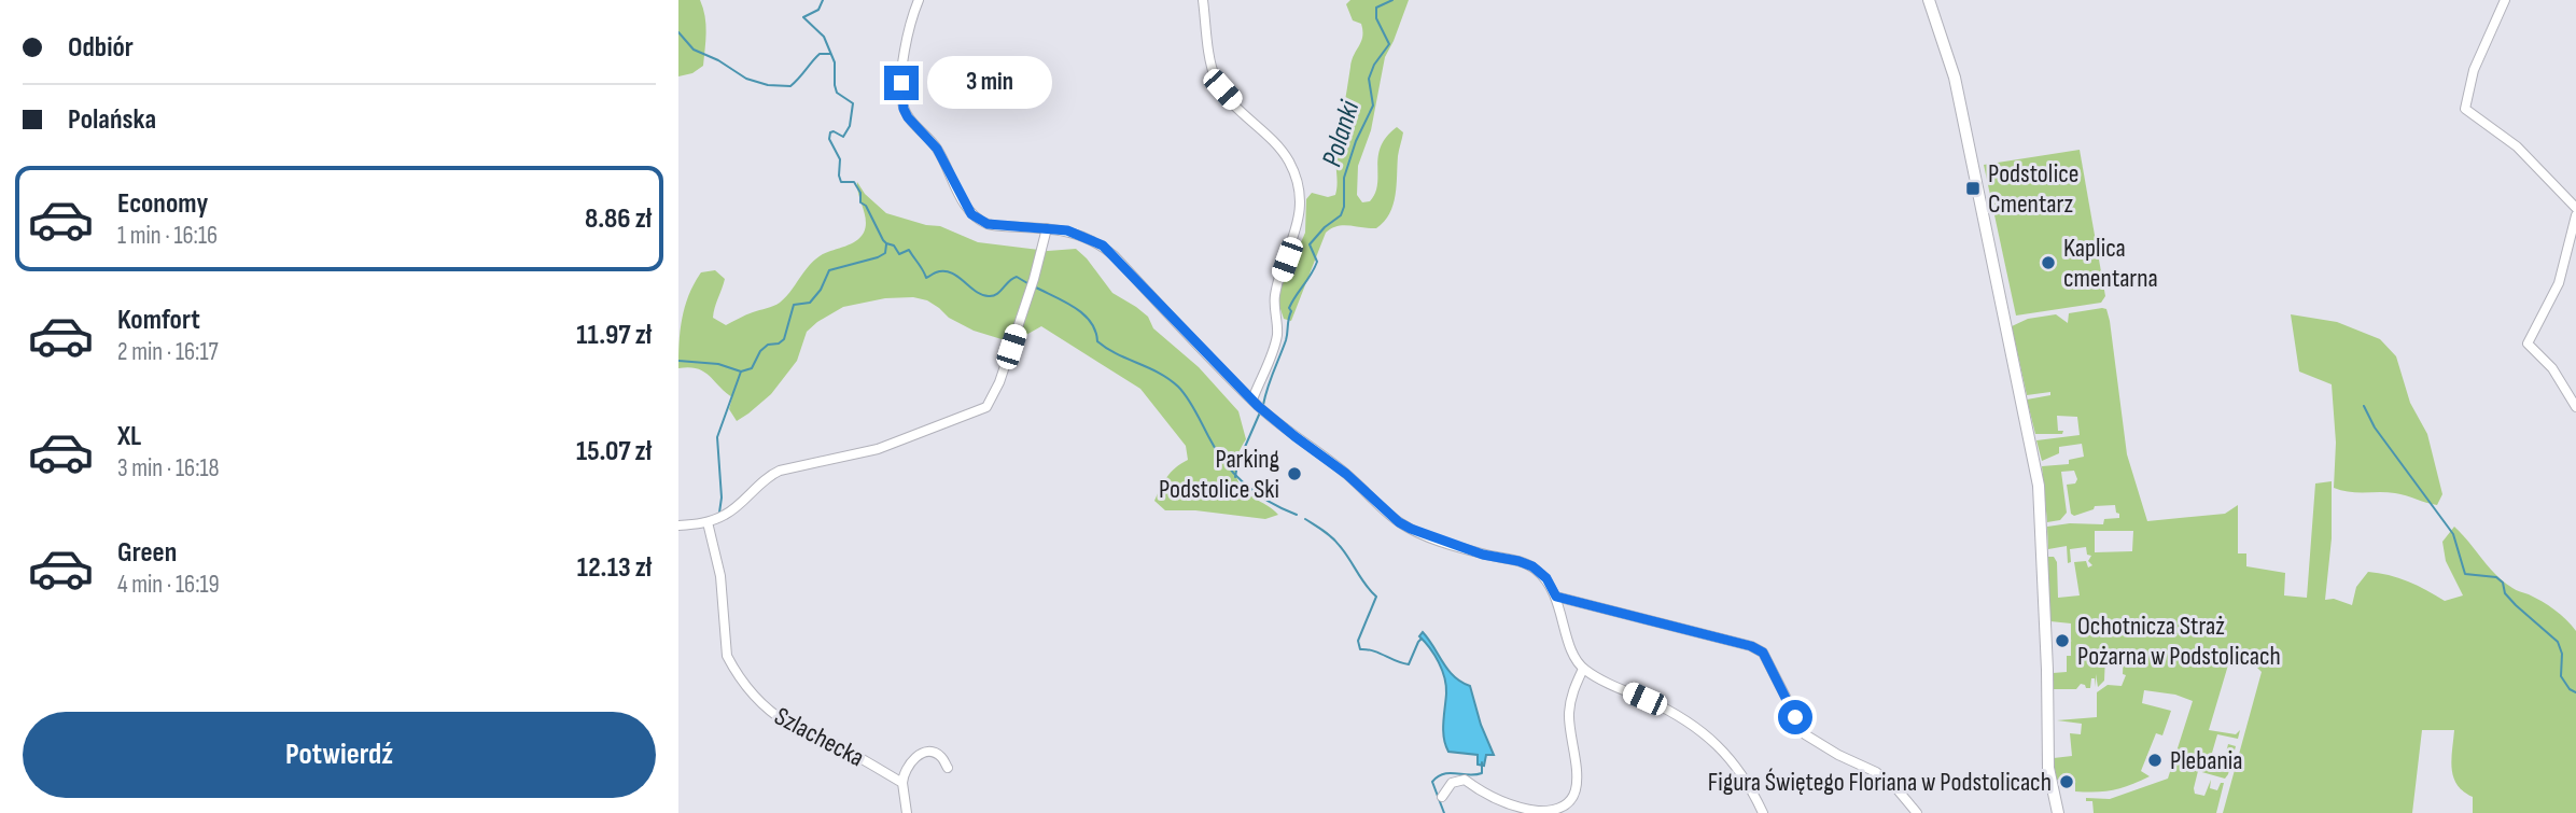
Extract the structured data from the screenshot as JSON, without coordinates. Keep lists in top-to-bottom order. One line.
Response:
{"streets":{"street":["Szlachecka"]},"water":["Polanki"],"places":{"transit":["Podstolice Cmentarz"],"other":["Kaplica cmentarna","Parking Podstolice Ski","Ochotnicza Straż Pożarna w Podstolicach","Plebania","Figura Świętego Floriana w Podstolicach"]},"page":{"banner":["Odbiór","Polańska"],"bubble":"3 min","list":[{"name":"Economy","note":"1 min · 16:16","value":"8.86 zł"},{"name":"Komfort","note":"2 min · 16:17","value":"11.97 zł"},{"name":"XL","note":"3 min · 16:18","value":"15.07 zł"},{"name":"Green","note":"4 min · 16:19","value":"12.13 zł"}],"buttons":"Potwierdź"}}
